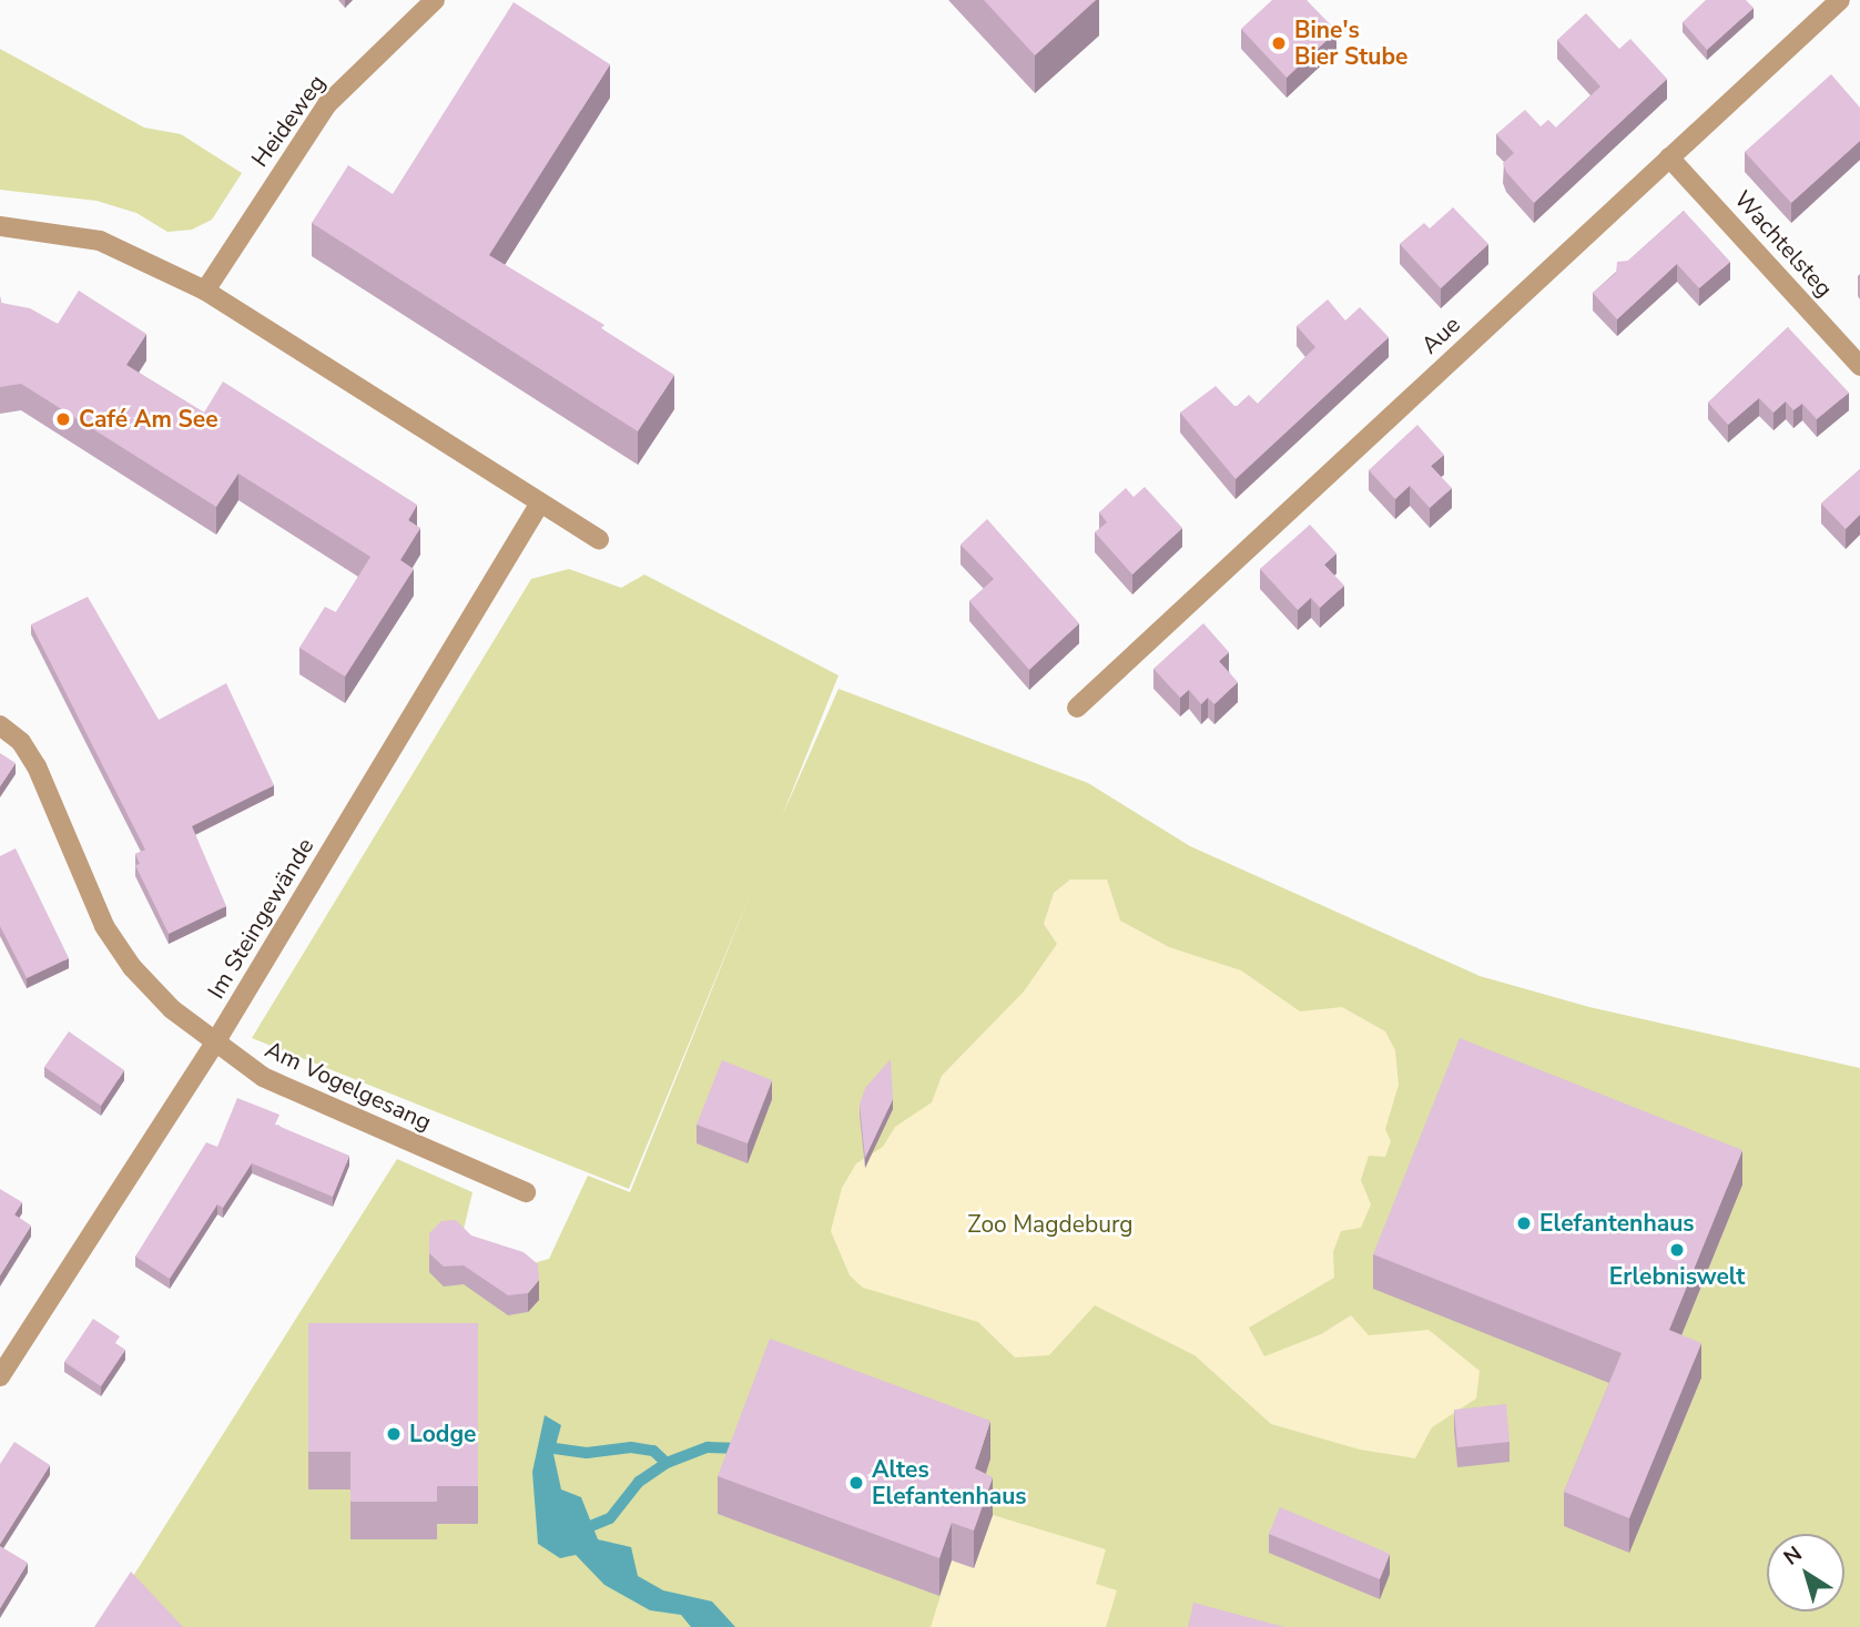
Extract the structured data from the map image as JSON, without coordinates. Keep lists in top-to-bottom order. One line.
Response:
{"streets":{"street":["Heideweg","Wachtelsteg","Aue","Im Steingewände","Am Vogelgesang"]},"crossings":[["Wachtelsteg","Aue"],["Im Steingewände","Am Vogelgesang"]],"parks":["Zoo Magdeburg"],"places":["Bine's Bier Stube","Café Am See","Elefantenhaus","Erlebniswelt","Lodge","Altes Elefantenhaus"],"north":"top left"}
